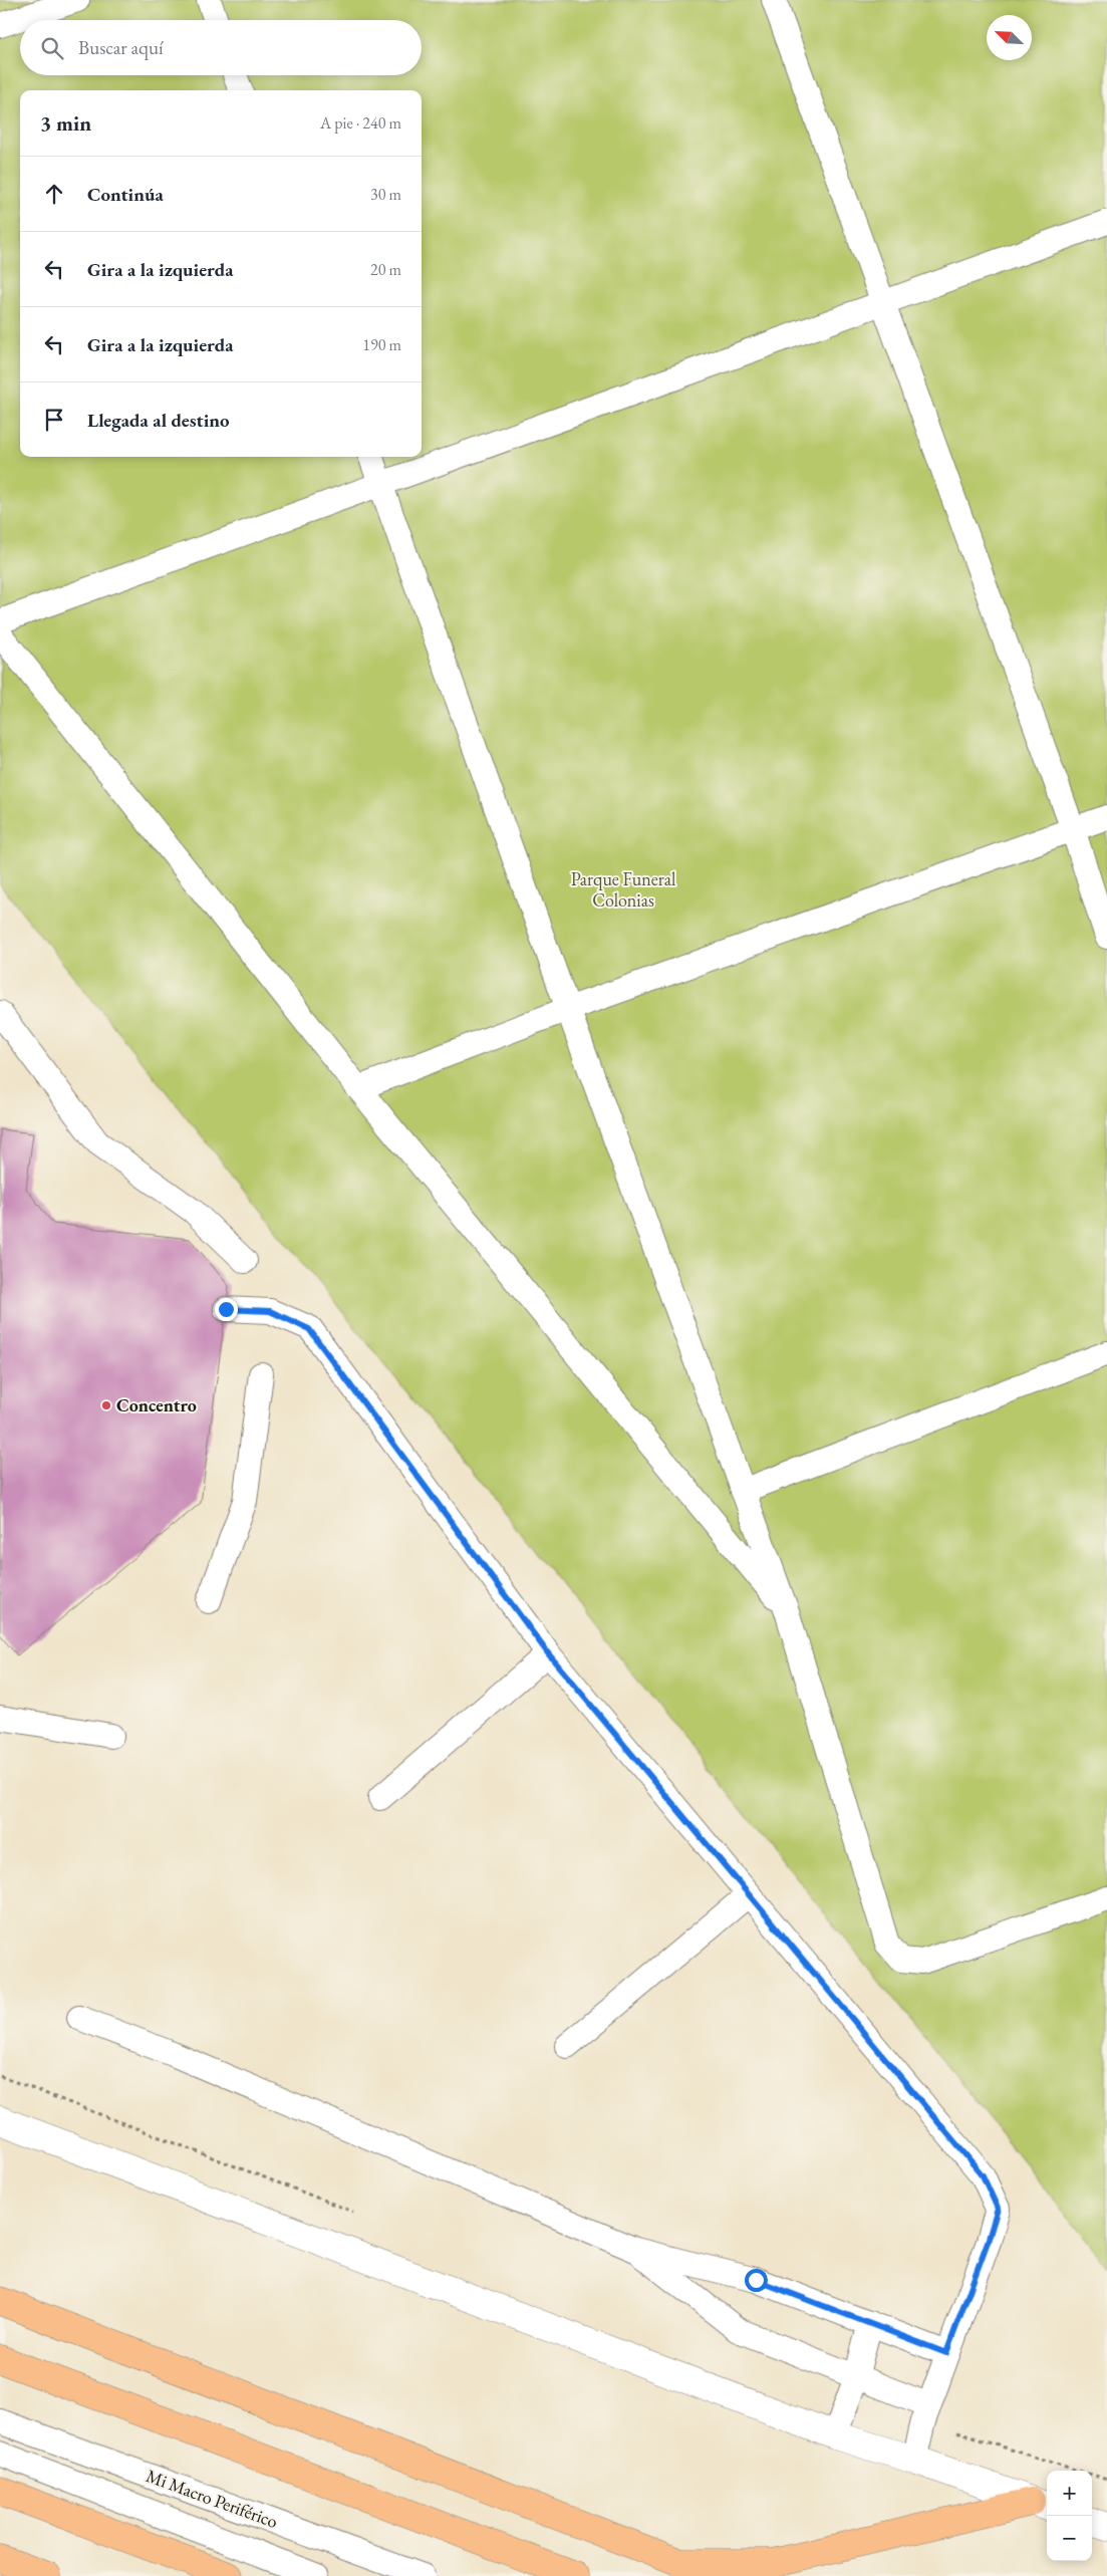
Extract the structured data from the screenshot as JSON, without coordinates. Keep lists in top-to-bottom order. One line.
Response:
{"streets":{"lane":["Mi Macro Periférico"]},"parks":["Parque Funeral Colonias"],"places":["Concentro"],"north":"top left","page":{"search":"Buscar aquí","heading":["3 min","A pie · 240 m"],"list":[["Continúa","30 m"],["Gira a la izquierda","20 m"],["Gira a la izquierda","190 m"],"Llegada al destino"],"map_buttons":["+","−"]}}
